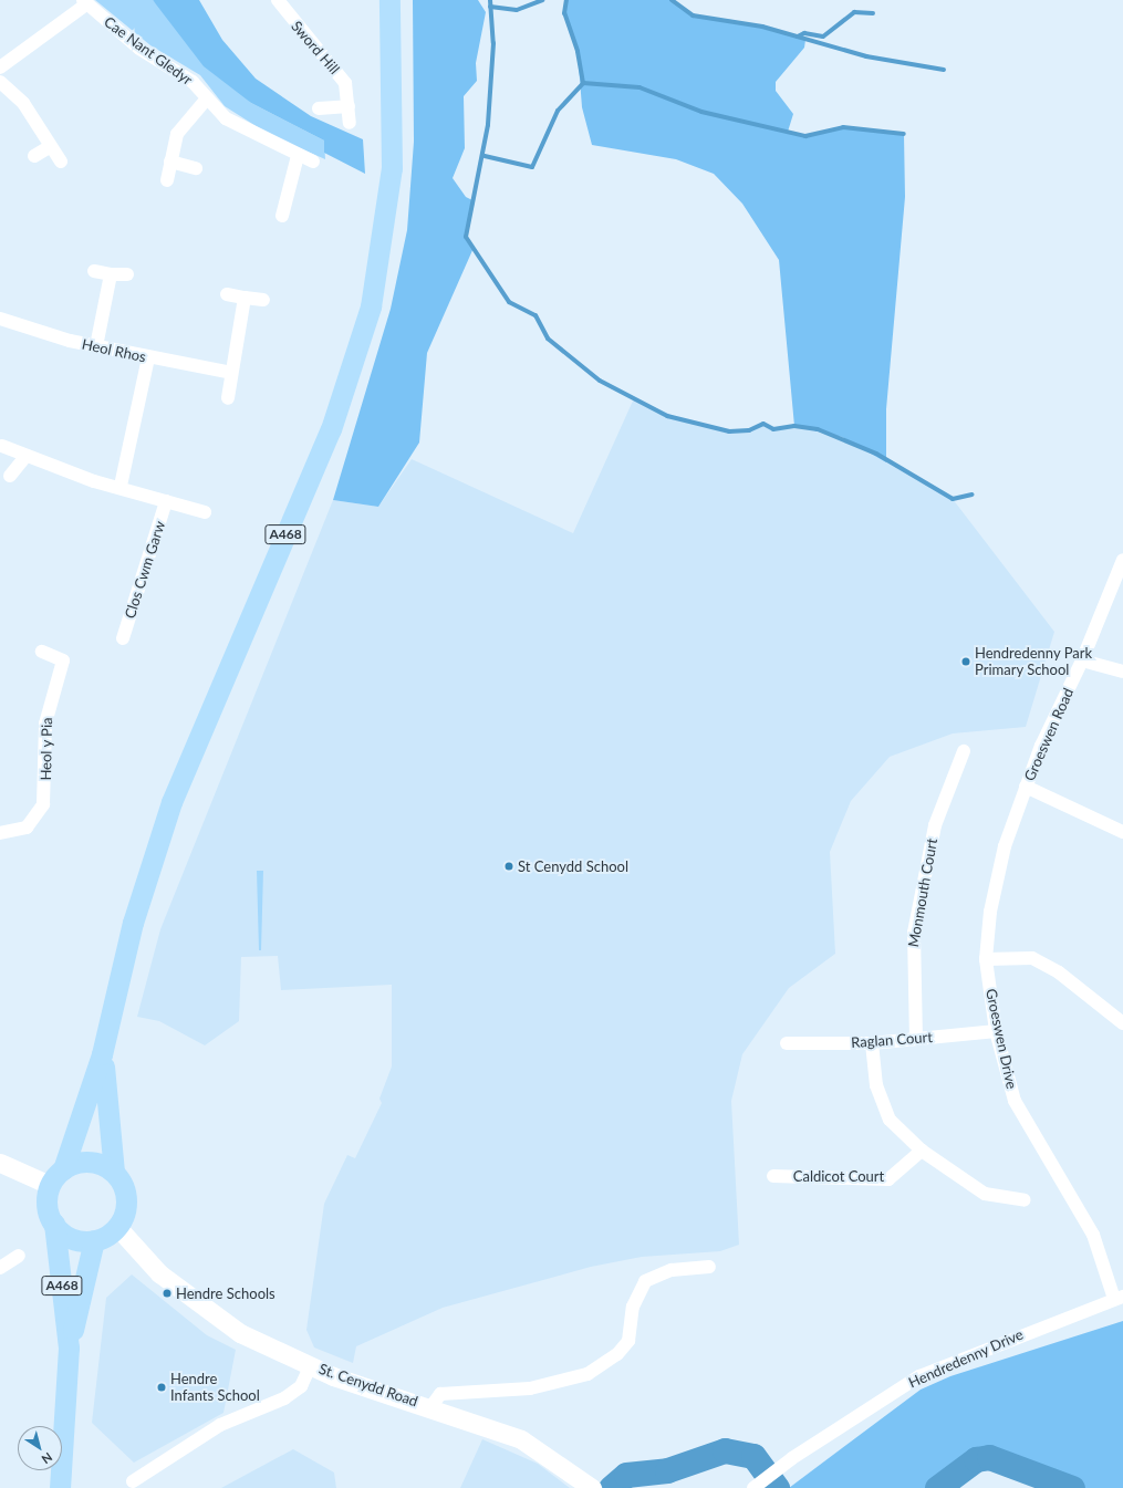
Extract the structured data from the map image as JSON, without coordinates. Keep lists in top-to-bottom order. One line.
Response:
{"streets":{"main road":["A468","St. Cenydd Road"],"street":["Sword Hill","Cae Nant Gledyr","Heol Rhos","Clos Cwm Garw","Groeswen Road","Heol y Pia","Monmouth Court","Groeswen Drive","Raglan Court","Caldicot Court","Hendredenny Drive"]},"crossings":[["A468","St. Cenydd Road"],["Groeswen Road","Groeswen Drive"],["Monmouth Court","Raglan Court"],["Groeswen Drive","Raglan Court"],["Groeswen Drive","Hendredenny Drive"]],"places":["Hendredenny Park Primary School","St Cenydd School","Hendre Schools","Hendre Infants School"],"north":"bottom right"}
